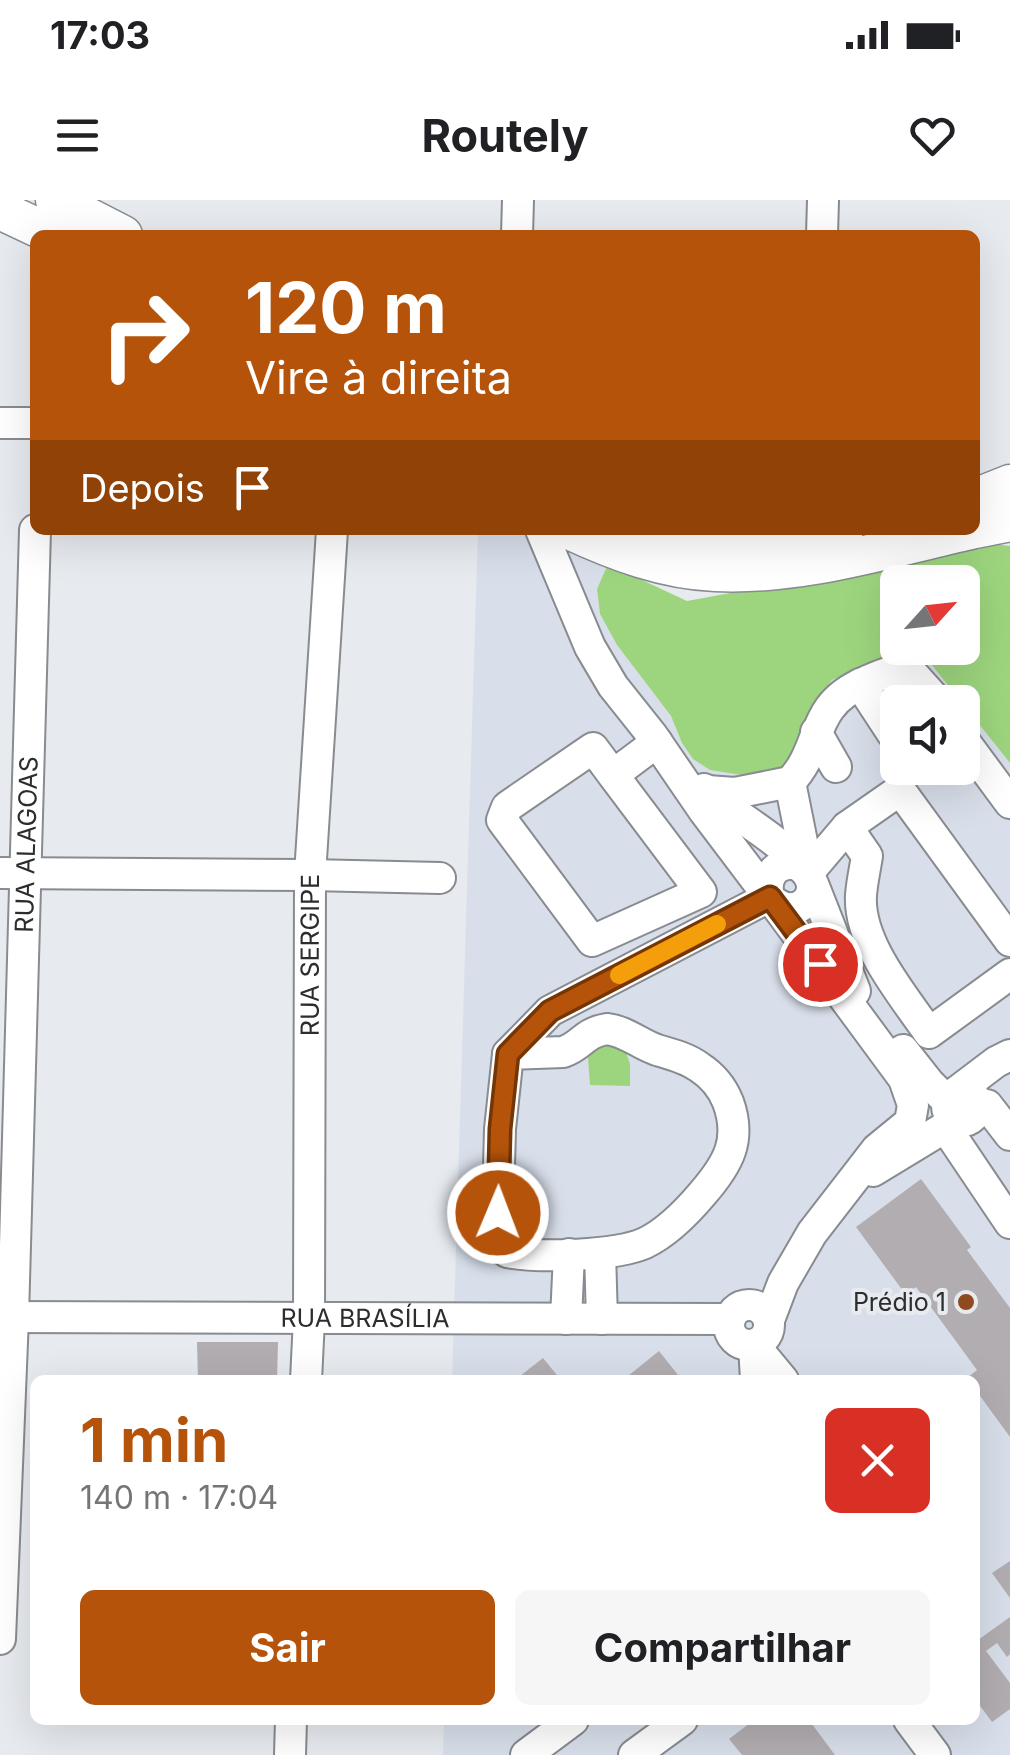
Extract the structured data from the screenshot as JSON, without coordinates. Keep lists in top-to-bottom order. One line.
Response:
{"streets":{"street":["RUA ALAGOAS","RUA SERGIPE","RUA BRASÍLIA"]},"crossings":[["RUA ALAGOAS","RUA BRASÍLIA"],["RUA SERGIPE","RUA BRASÍLIA"]],"places":["Prédio 1"],"north":"top right","page":{"status":"17:03","header":"Routely","turn":["120 m","Vire à direita"],"then":"Depois","heading":["1 min","140 m · 17:04"],"buttons":["Sair","Compartilhar"]}}
